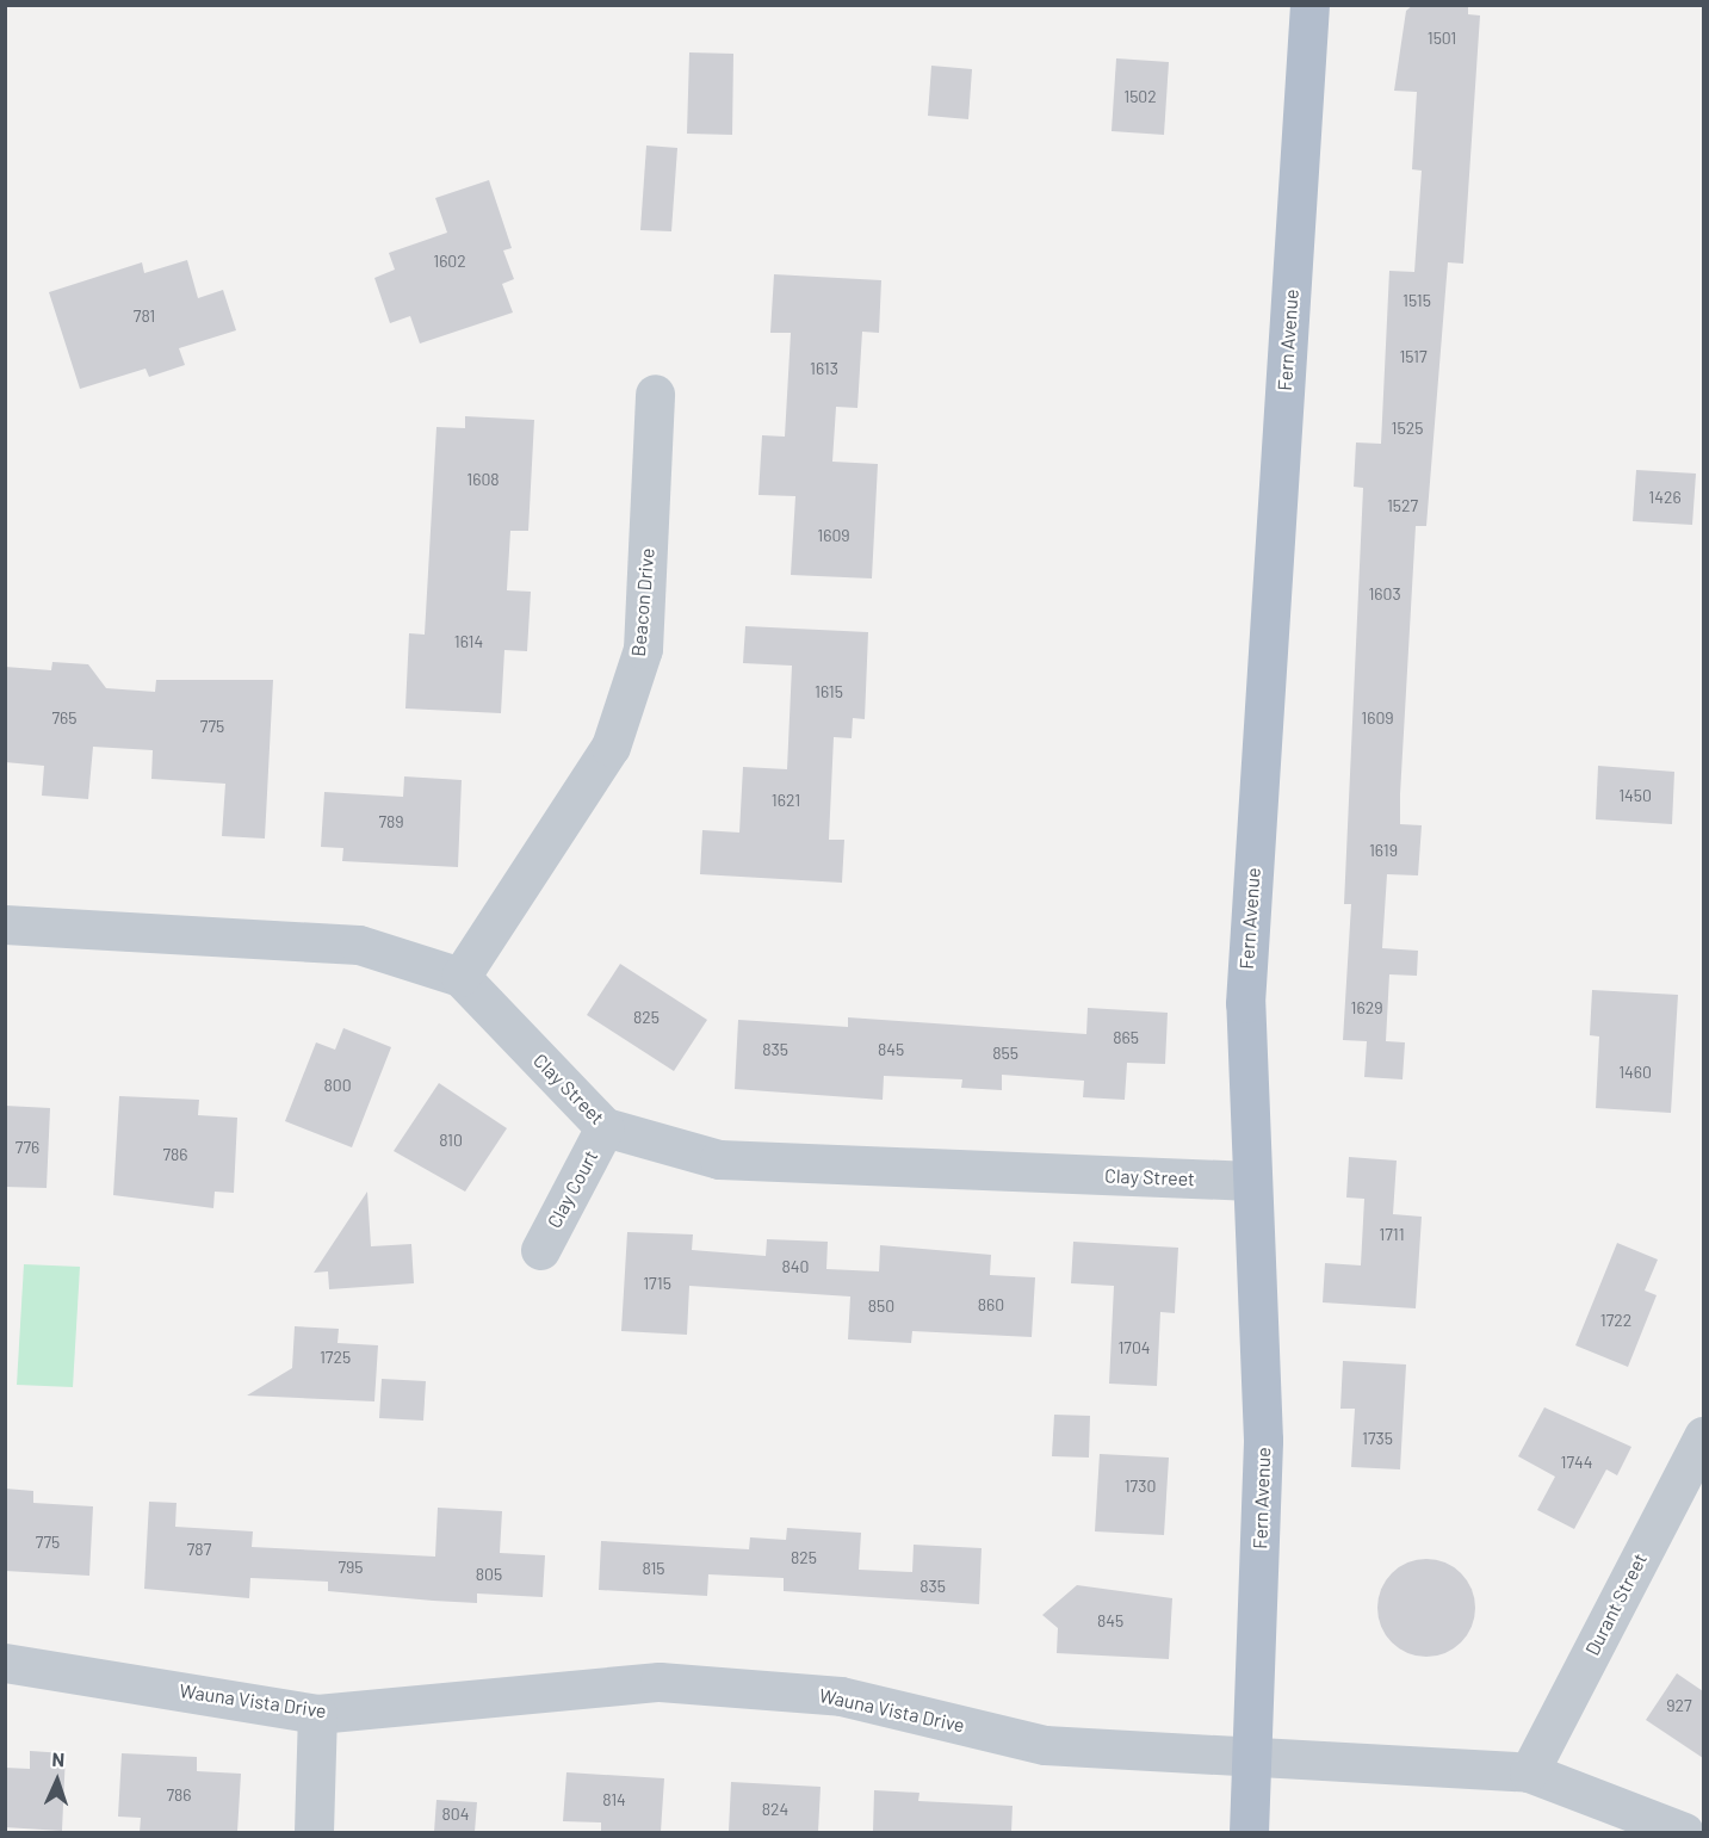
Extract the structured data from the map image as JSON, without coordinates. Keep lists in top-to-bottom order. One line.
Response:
{"streets":{"main road":["Fern Avenue"],"street":["Beacon Drive","Clay Street","Clay Court","Durant Street","Wauna Vista Drive"]},"crossings":[["Fern Avenue","Clay Street"],["Fern Avenue","Wauna Vista Drive"],["Beacon Drive","Clay Street"],["Clay Street","Clay Court"],["Durant Street","Wauna Vista Drive"]],"house_numbers":["1501","1502","1602","1515","781","1517","1613","1525","1608","1426","1527","1609","1603","1614","1615","765","1609","775","1450","1621","789","1619","1629","825","865","835","845","855","1460","800","810","776","786","1711","840","1715","860","850","1722","1704","1725","1735","1744","1730","775","787","825","795","815","805","835","845","927","786","814","824","804"],"north":"top"}
